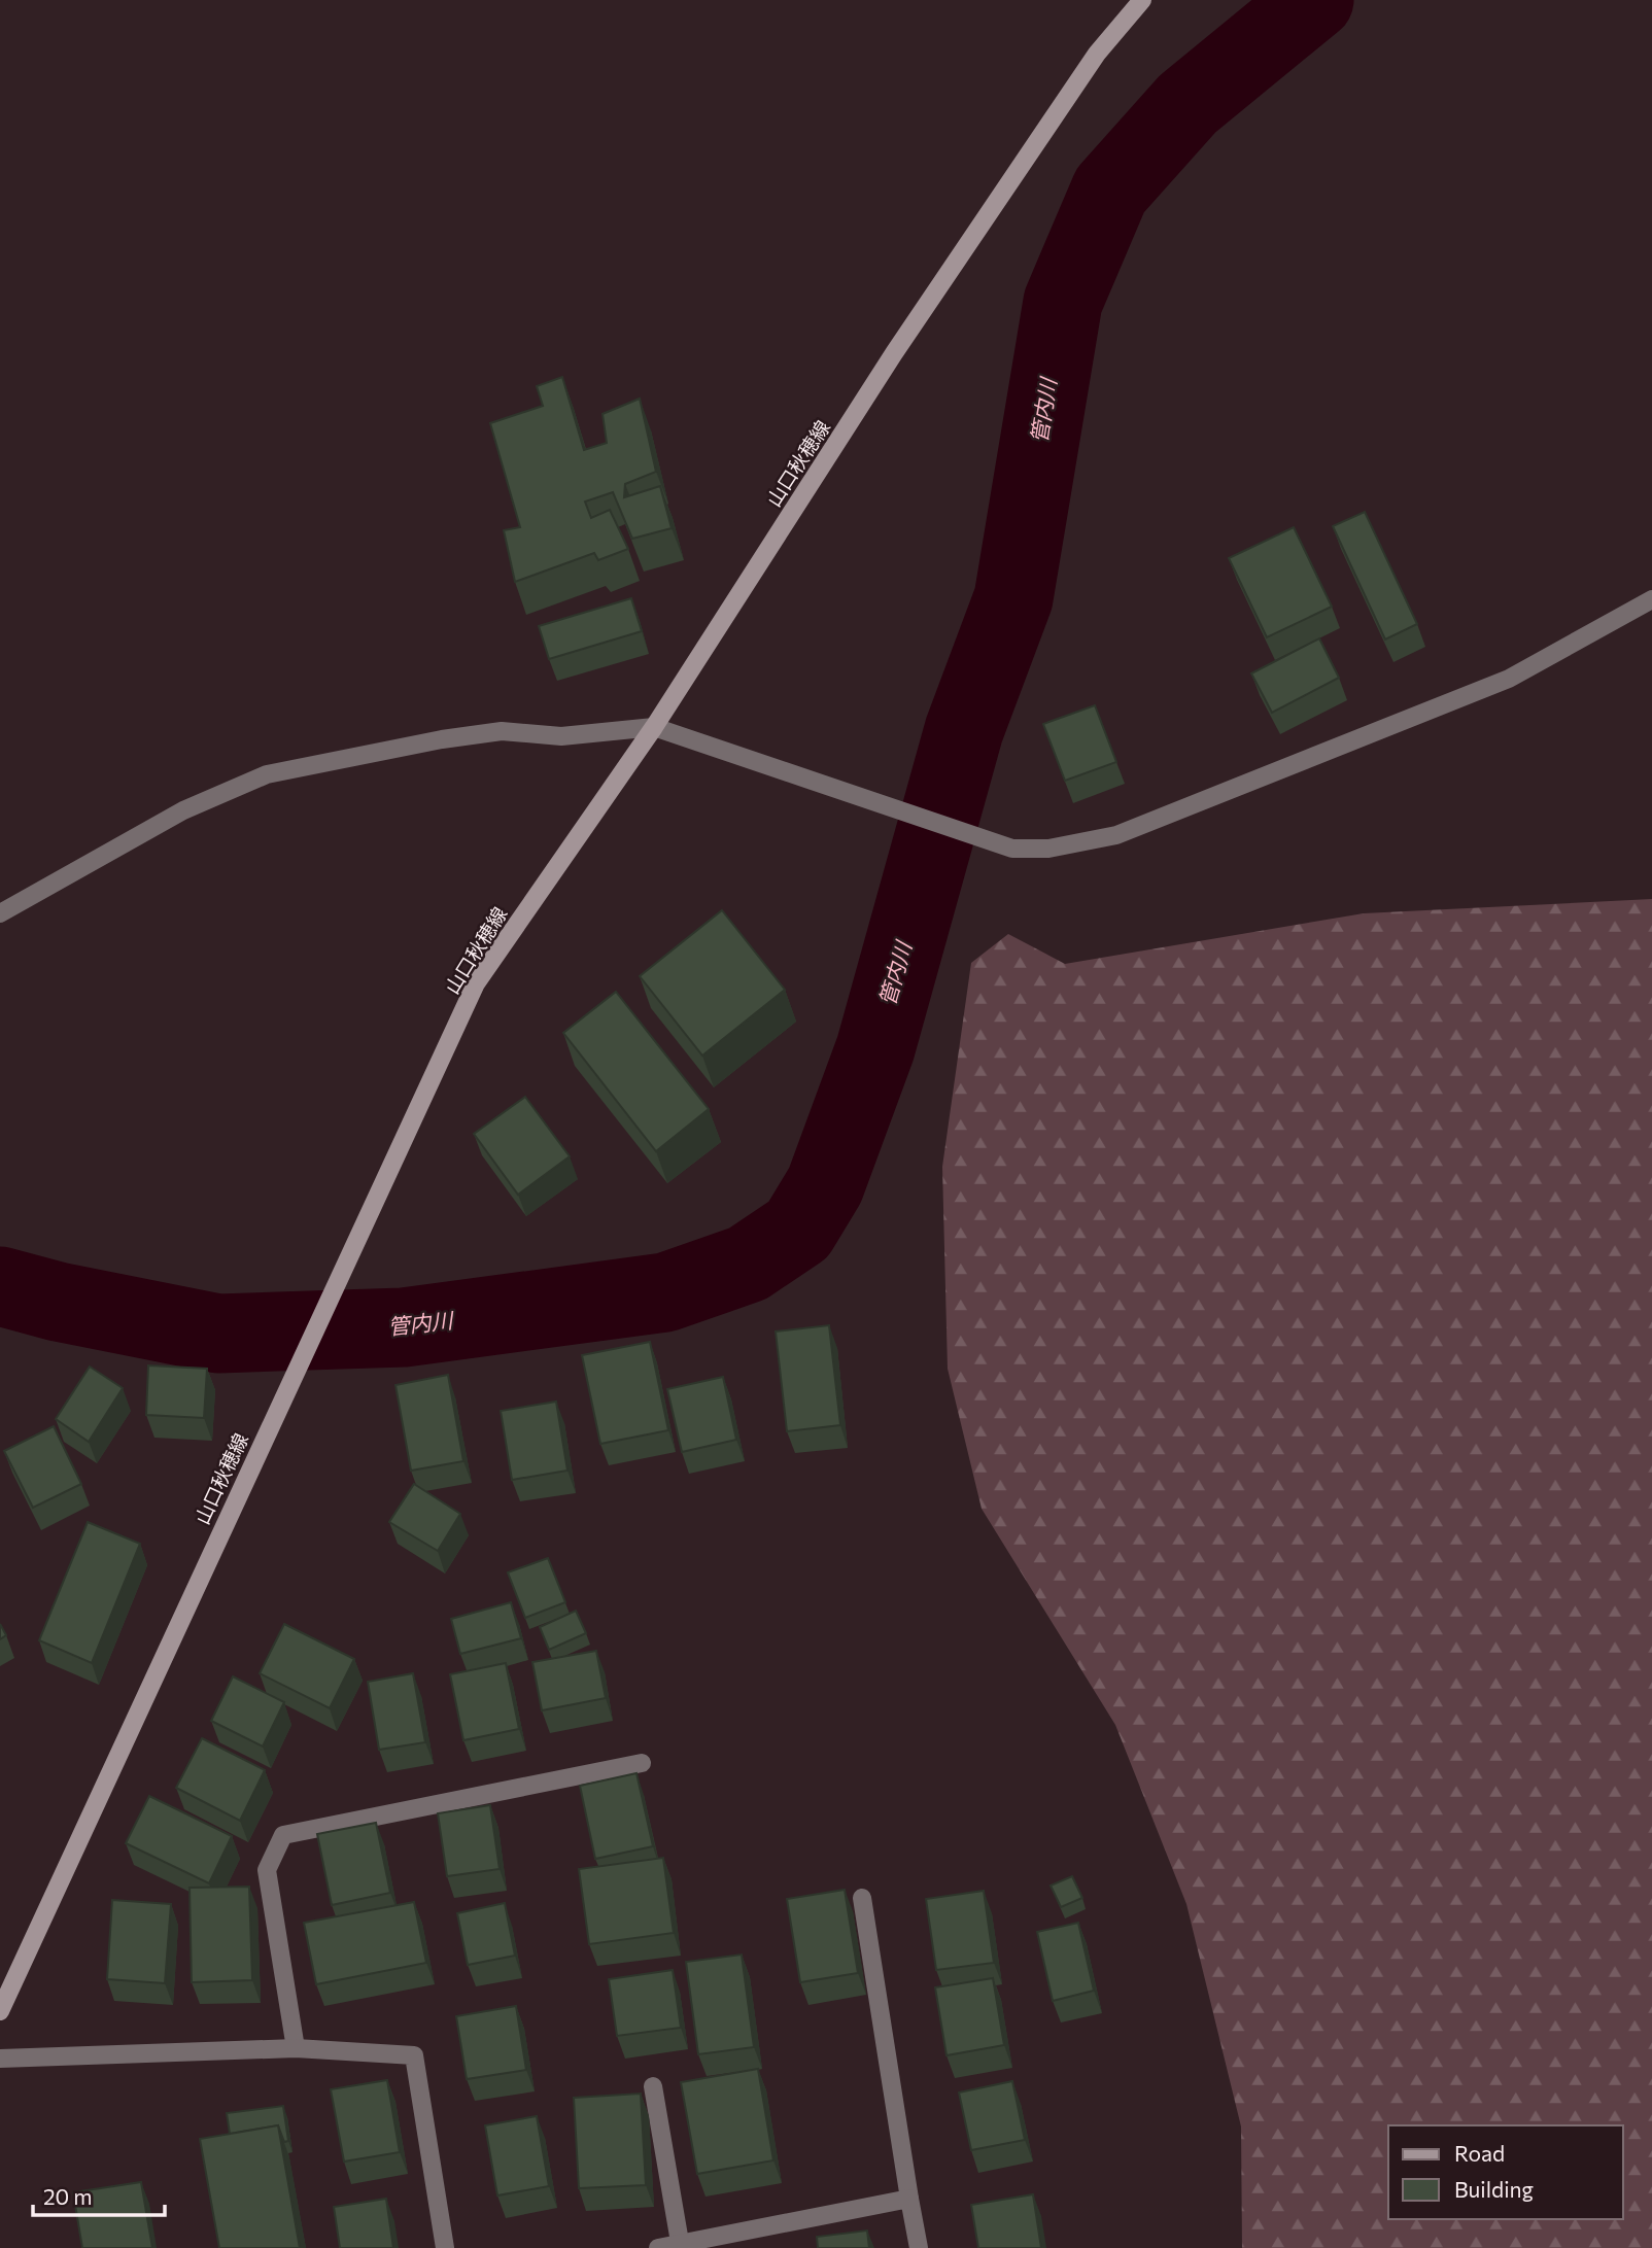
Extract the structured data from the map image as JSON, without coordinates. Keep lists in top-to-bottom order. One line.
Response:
{"streets":{"main road":["山口秋穂線"]},"water":["管内川"],"legend":["Road","Building"],"scale_bar":"20 m"}
